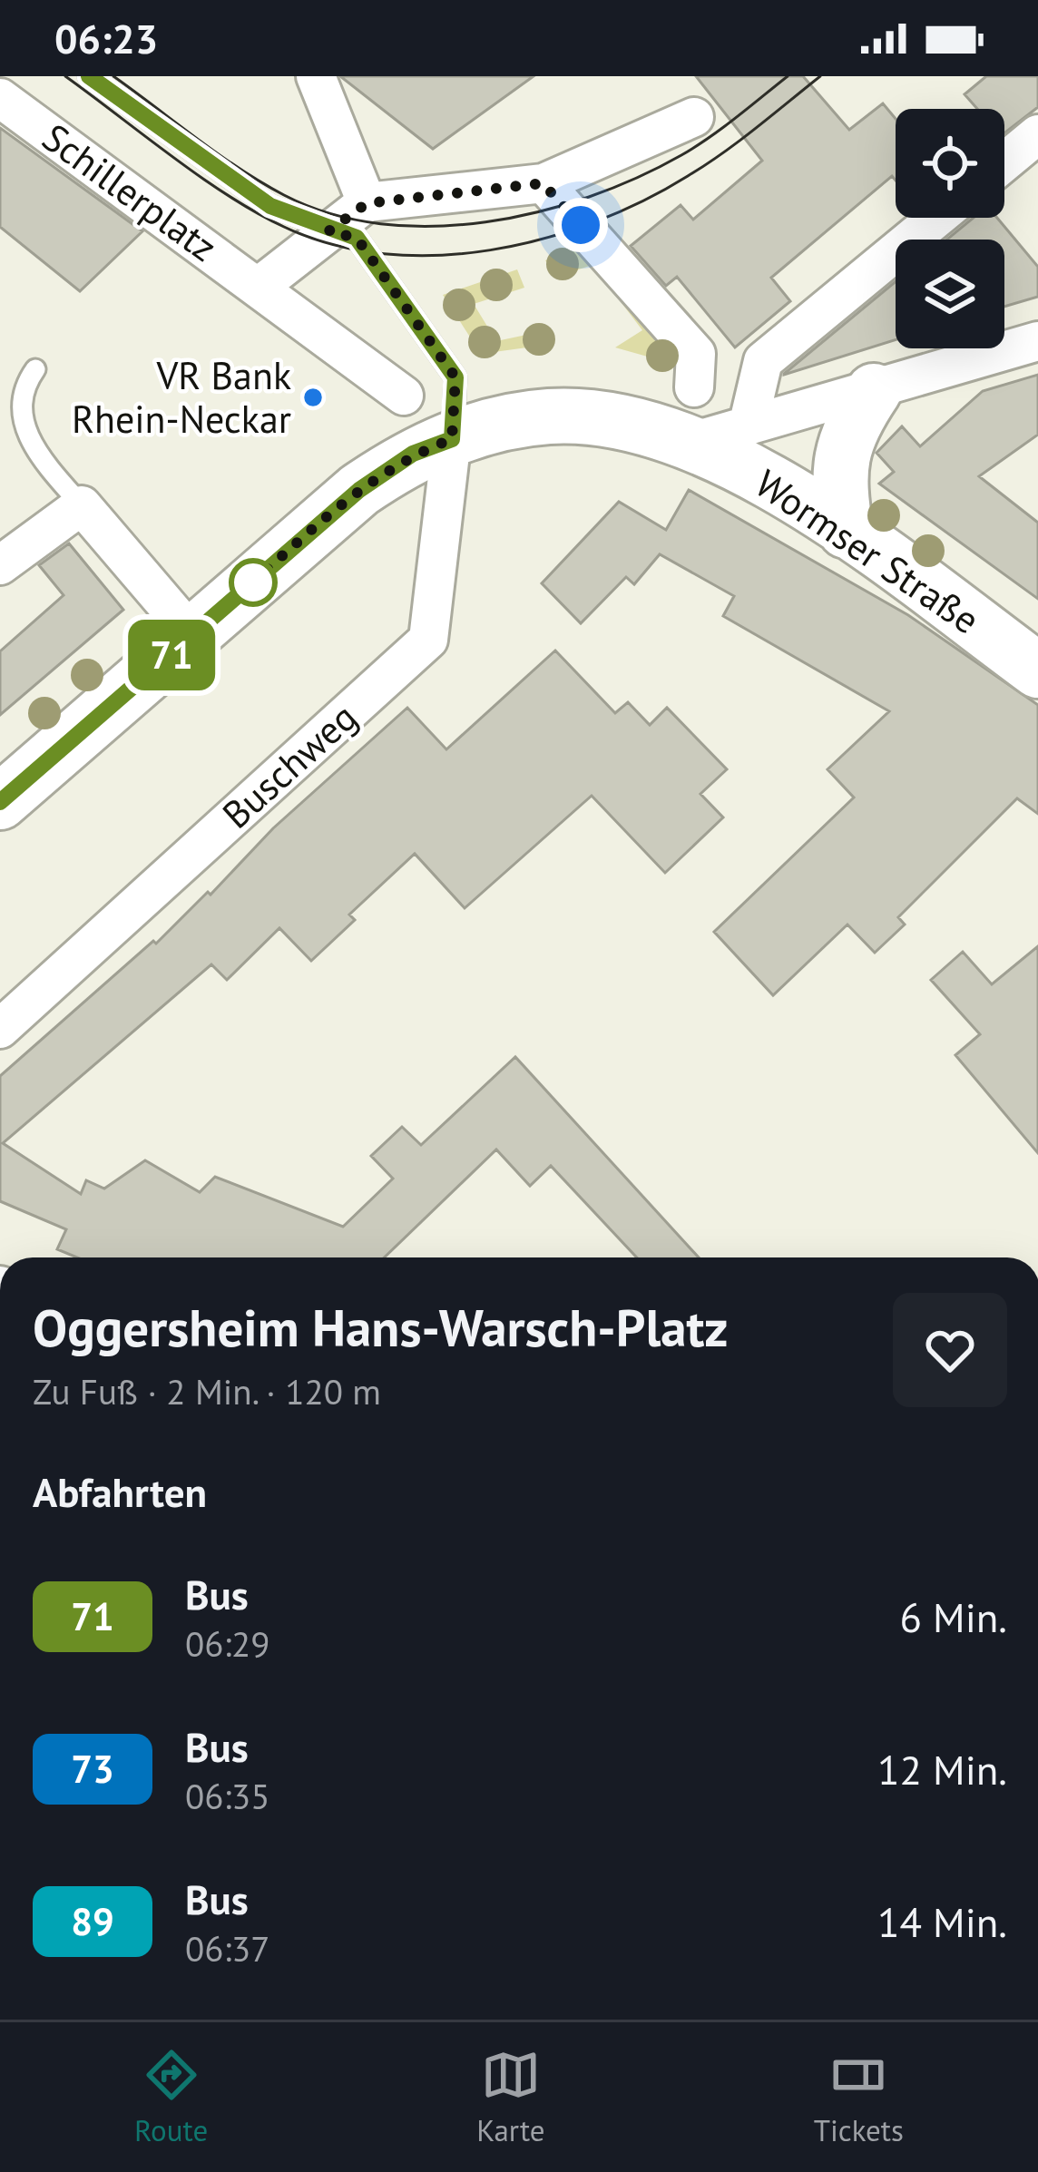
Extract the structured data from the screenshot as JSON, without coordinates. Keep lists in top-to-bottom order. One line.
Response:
{"streets":{"street":["Schillerplatz","Wormser Straße","Buschweg"]},"places":["VR Bank Rhein-Neckar"],"lines":["bus line 71"],"page":{"status":"06:23","on_map":"71","heading":[["Oggersheim Hans-Warsch-Platz","Zu Fuß · 2 Min. · 120 m"],"Abfahrten"],"list":[{"mark":"71","name":"Bus","note":"06:29","value":"6 Min."},{"mark":"73","name":"Bus","note":"06:35","value":"12 Min."},{"mark":"89","name":"Bus","note":"06:37","value":"14 Min."}],"tabs":["Route","Karte","Tickets"]}}
